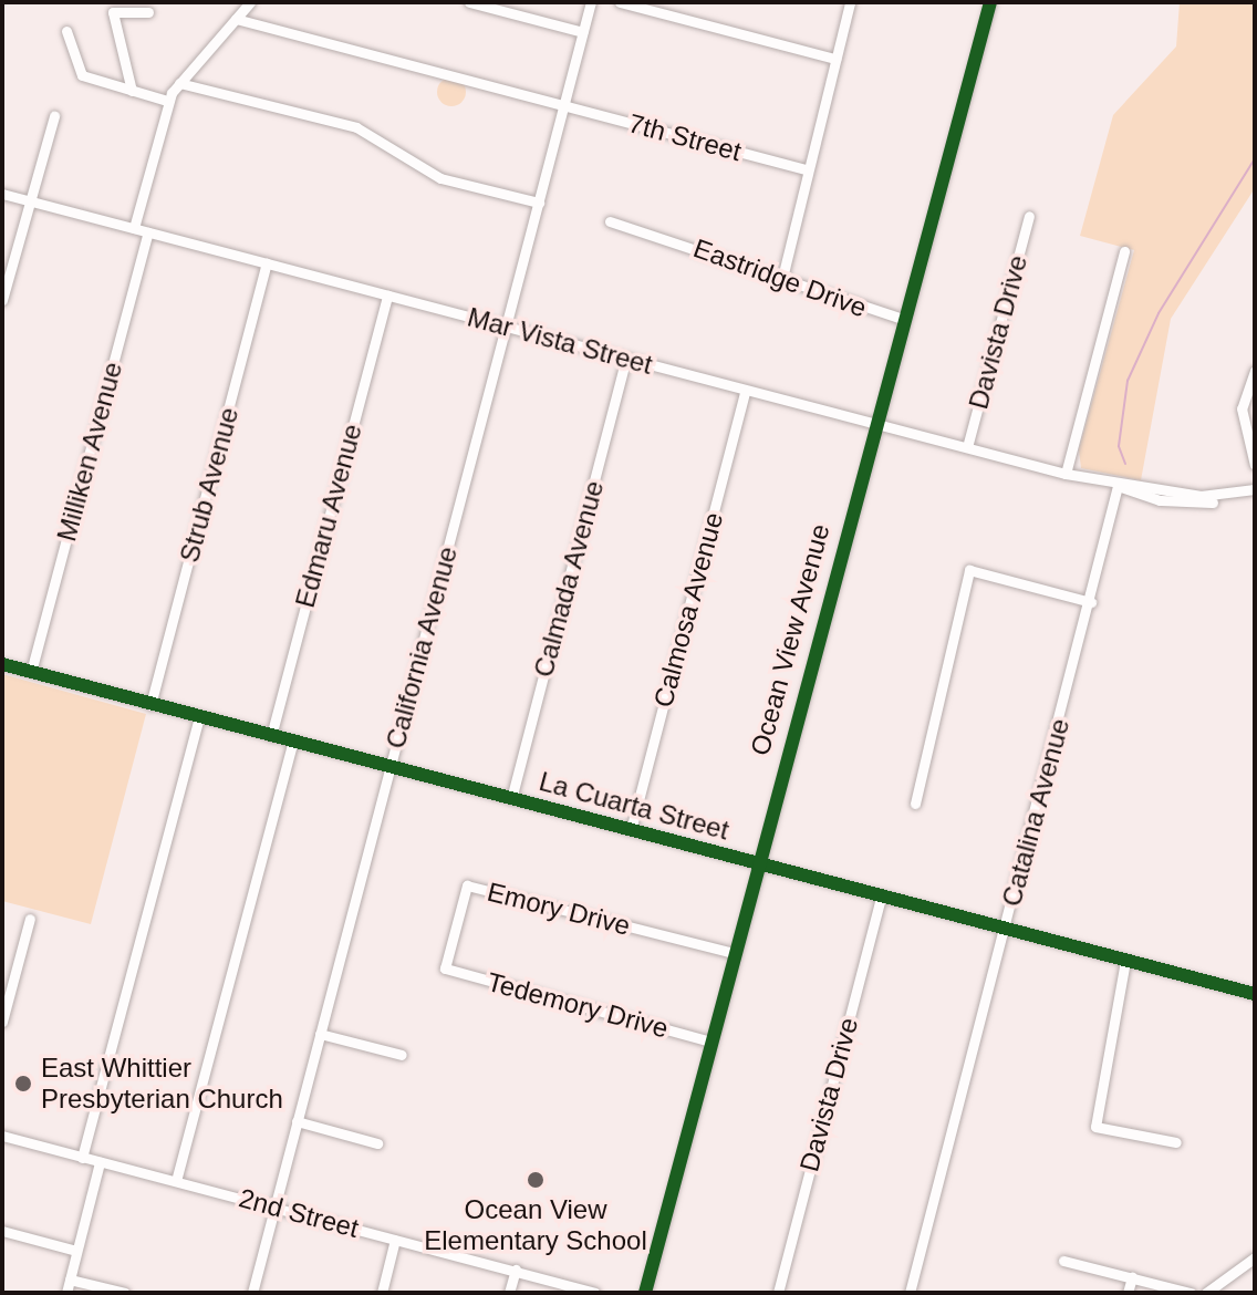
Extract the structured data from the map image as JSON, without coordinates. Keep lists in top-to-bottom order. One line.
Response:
{"streets":{"street":["7th Street","Eastridge Drive","Davista Drive","Mar Vista Street","Milliken Avenue","Strub Avenue","Edmaru Avenue","Calmada Avenue","Calmosa Avenue","Ocean View Avenue","California Avenue","La Cuarta Street","Catalina Avenue","Emory Drive","Tedemory Drive","2nd Street"]},"crossings":[["7th Street","California Avenue"],["Eastridge Drive","Ocean View Avenue"],["Davista Drive","Mar Vista Street"],["Davista Drive","La Cuarta Street"],["Mar Vista Street","Milliken Avenue"],["Mar Vista Street","Strub Avenue"],["Mar Vista Street","Edmaru Avenue"],["Mar Vista Street","Calmada Avenue"],["Mar Vista Street","Calmosa Avenue"],["Mar Vista Street","Ocean View Avenue"],["Mar Vista Street","California Avenue"],["Mar Vista Street","Catalina Avenue"],["Milliken Avenue","La Cuarta Street"],["Strub Avenue","La Cuarta Street"],["Edmaru Avenue","La Cuarta Street"],["Calmada Avenue","La Cuarta Street"],["Calmosa Avenue","La Cuarta Street"],["Ocean View Avenue","La Cuarta Street"],["Ocean View Avenue","Emory Drive"],["Ocean View Avenue","Tedemory Drive"],["California Avenue","La Cuarta Street"],["California Avenue","2nd Street"],["La Cuarta Street","Catalina Avenue"],["Emory Drive","Tedemory Drive"]],"places":["East Whittier Presbyterian Church","Ocean View Elementary School"]}
